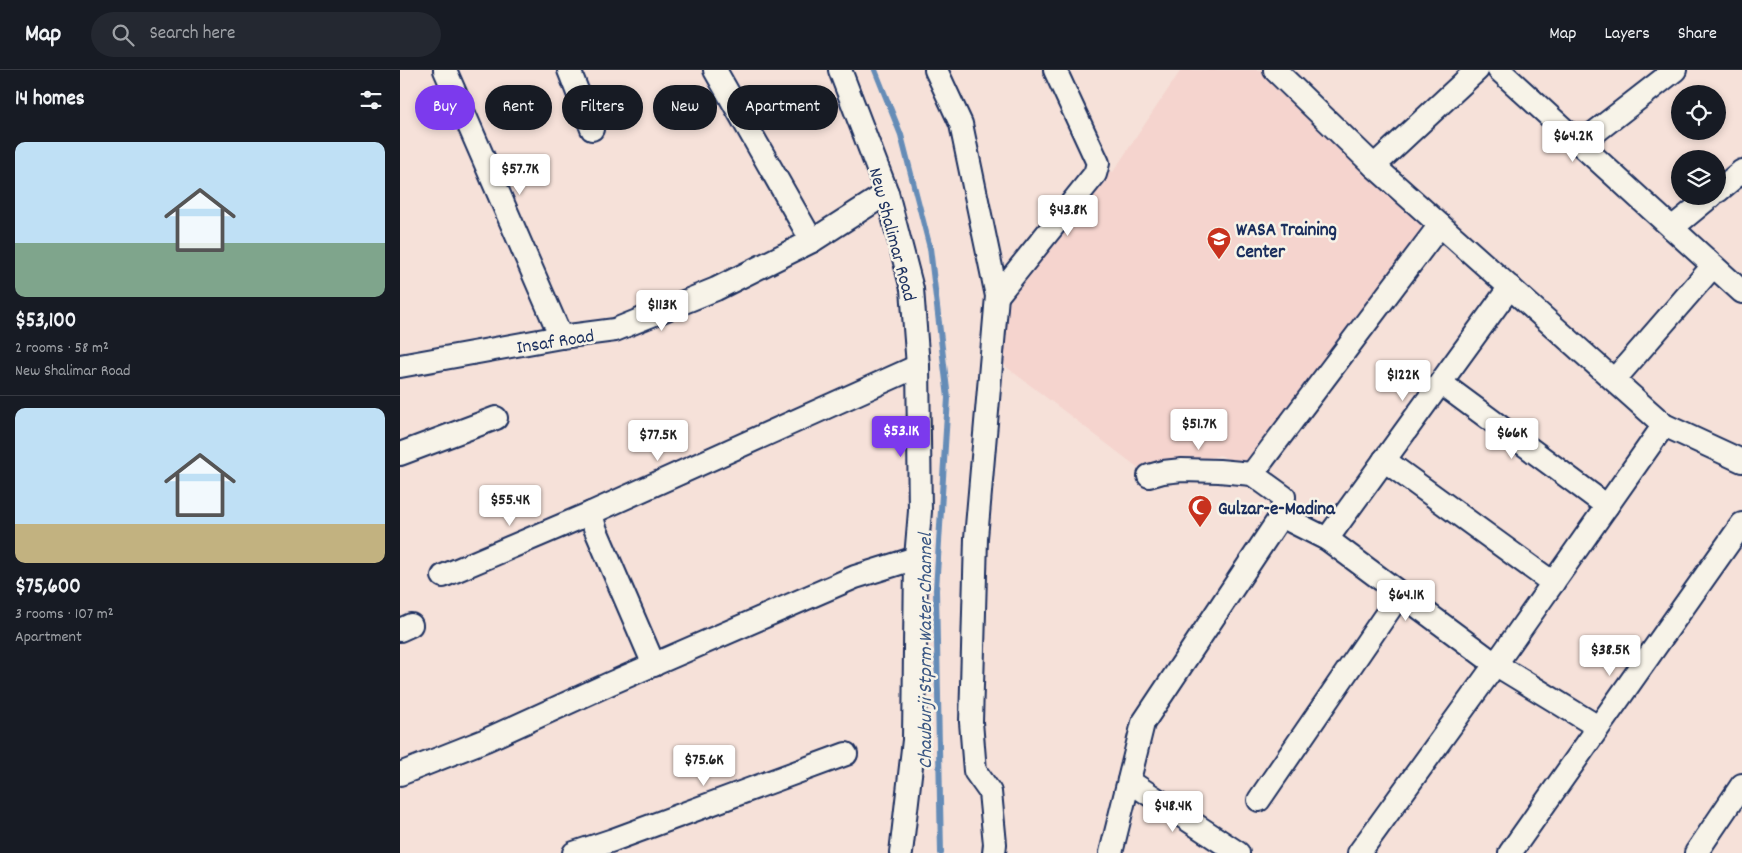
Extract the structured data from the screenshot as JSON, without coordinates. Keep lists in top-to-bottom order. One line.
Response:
{"streets":{"street":["New Shalimar Road","Insaf Road"]},"crossings":[["New Shalimar Road","Insaf Road"]],"water":["Chauburji Stprm Water Channel"],"places":{"school or university":["WASA Training Center"],"mosque":["Gulzar-e-Madina"]},"page":{"header":"Map","search":"Search here","nav":["Map","Layers","Share"],"heading":"14 homes","chip":["Buy","Rent","Filters","New","Apartment"],"price":["$64.2K","$57.7K","$43.8K","$113K","$122K","$51.7K","$53.1K","$66K","$77.5K","$55.4K","$64.1K","$38.5K","$75.6K","$48.4K"],"list":[{"name":"$53,100","note":"2 rooms · 58 m² · New Shalimar Road"},{"name":"$75,600","note":"3 rooms · 107 m² · Apartment"}]}}
